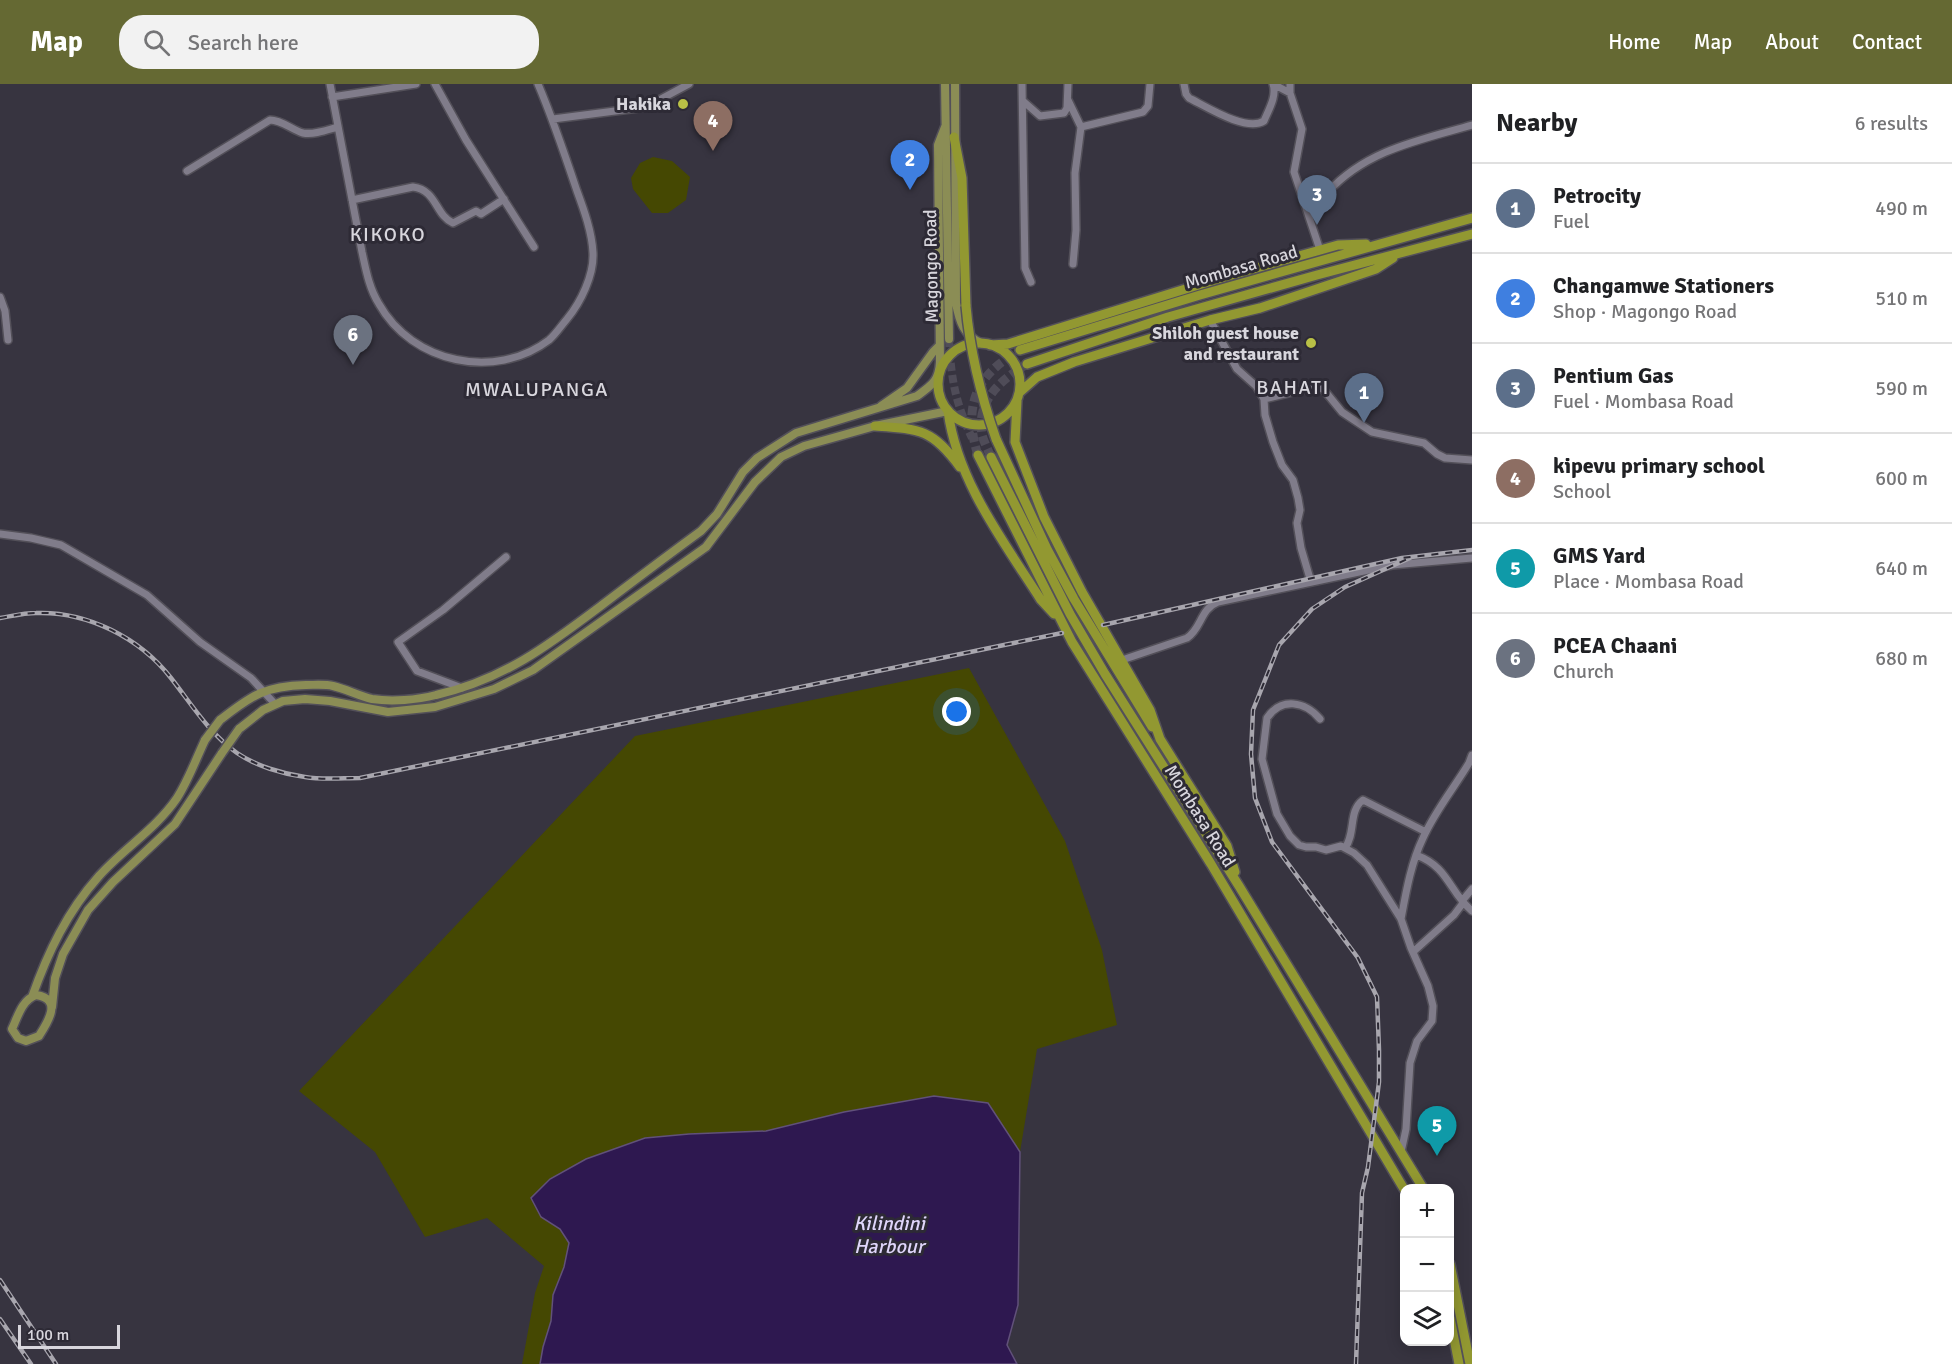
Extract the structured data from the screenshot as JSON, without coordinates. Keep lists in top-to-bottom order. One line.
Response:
{"streets":{"highway":["Mombasa Road"],"main road":["Magongo Road"]},"districts":["KIKOKO","BAHATI","MWALUPANGA"],"water":["Kilindini Harbour"],"places":["Hakika","Shiloh guest house and restaurant"],"scale_bar":"100 m","page":{"header":"Map","search":"Search here","nav":["Home","Map","About","Contact"],"heading":["Nearby","6 results"],"pins":["4","2","3","6","1","5"],"list":[{"mark":"1","name":"Petrocity","note":"Fuel","value":"490 m"},{"mark":"2","name":"Changamwe Stationers","note":"Shop · Magongo Road","value":"510 m"},{"mark":"3","name":"Pentium Gas","note":"Fuel · Mombasa Road","value":"590 m"},{"mark":"4","name":"kipevu primary school","note":"School","value":"600 m"},{"mark":"5","name":"GMS Yard","note":"Place · Mombasa Road","value":"640 m"},{"mark":"6","name":"PCEA Chaani","note":"Church","value":"680 m"}],"map_buttons":["+","−"],"scale":"100 m"}}
